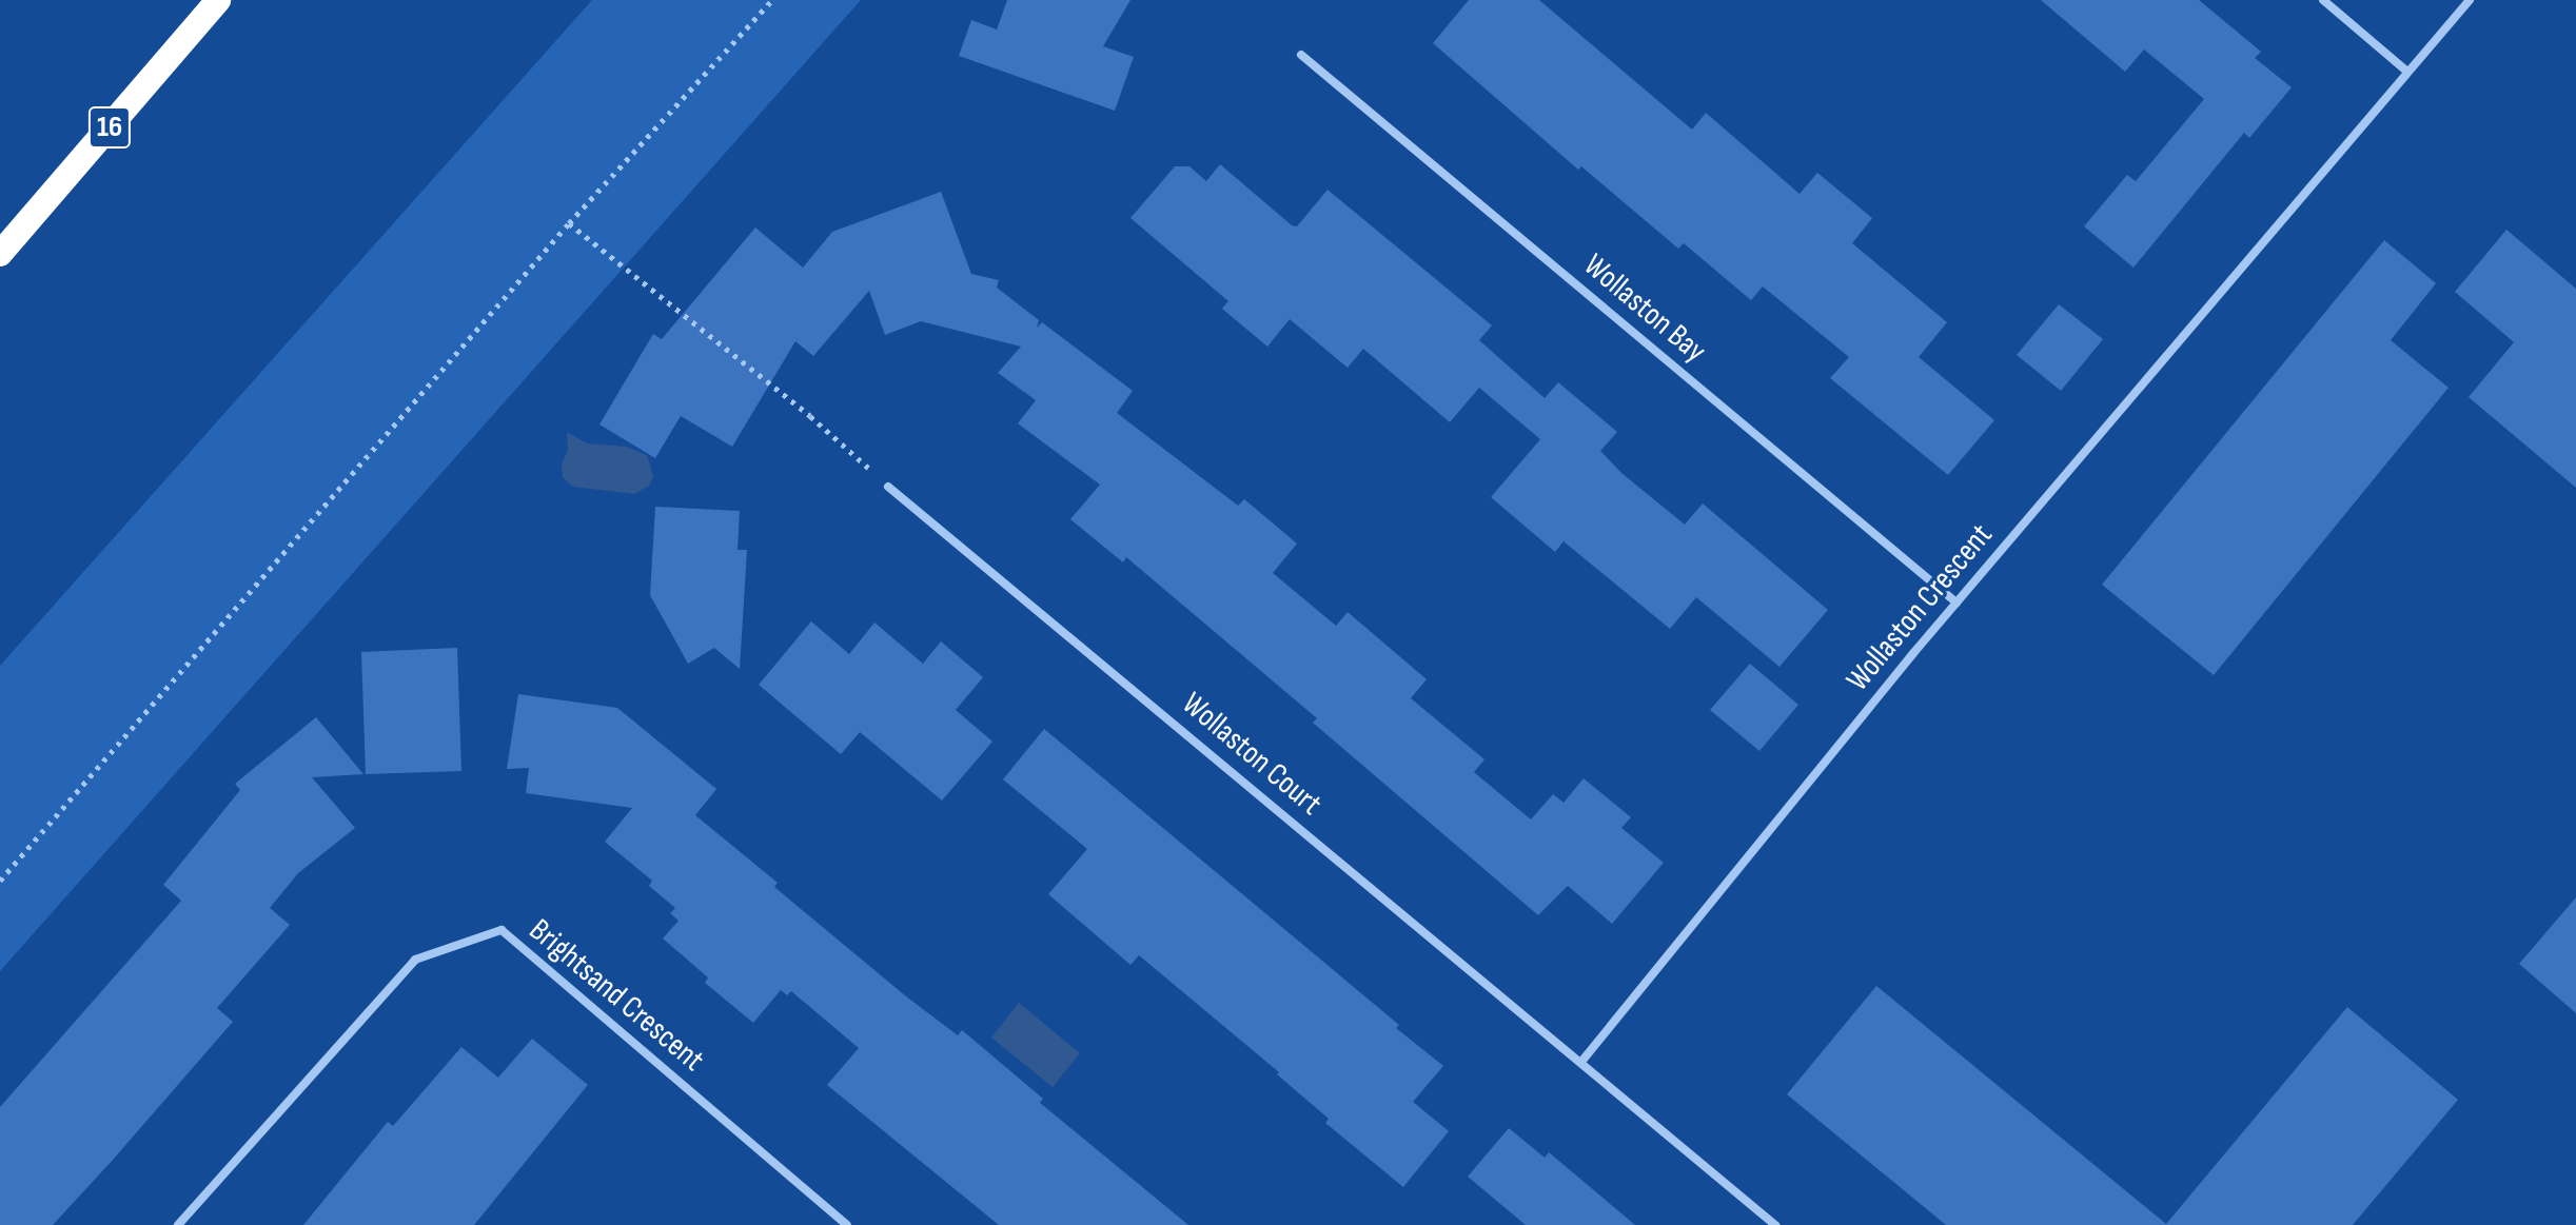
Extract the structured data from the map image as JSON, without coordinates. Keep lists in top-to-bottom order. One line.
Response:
{"streets":{"highway":["16"],"street":["Wollaston Bay","Wollaston Crescent","Wollaston Court","Brightsand Crescent"]},"crossings":[["Wollaston Bay","Wollaston Crescent"],["Wollaston Crescent","Wollaston Court"]]}
